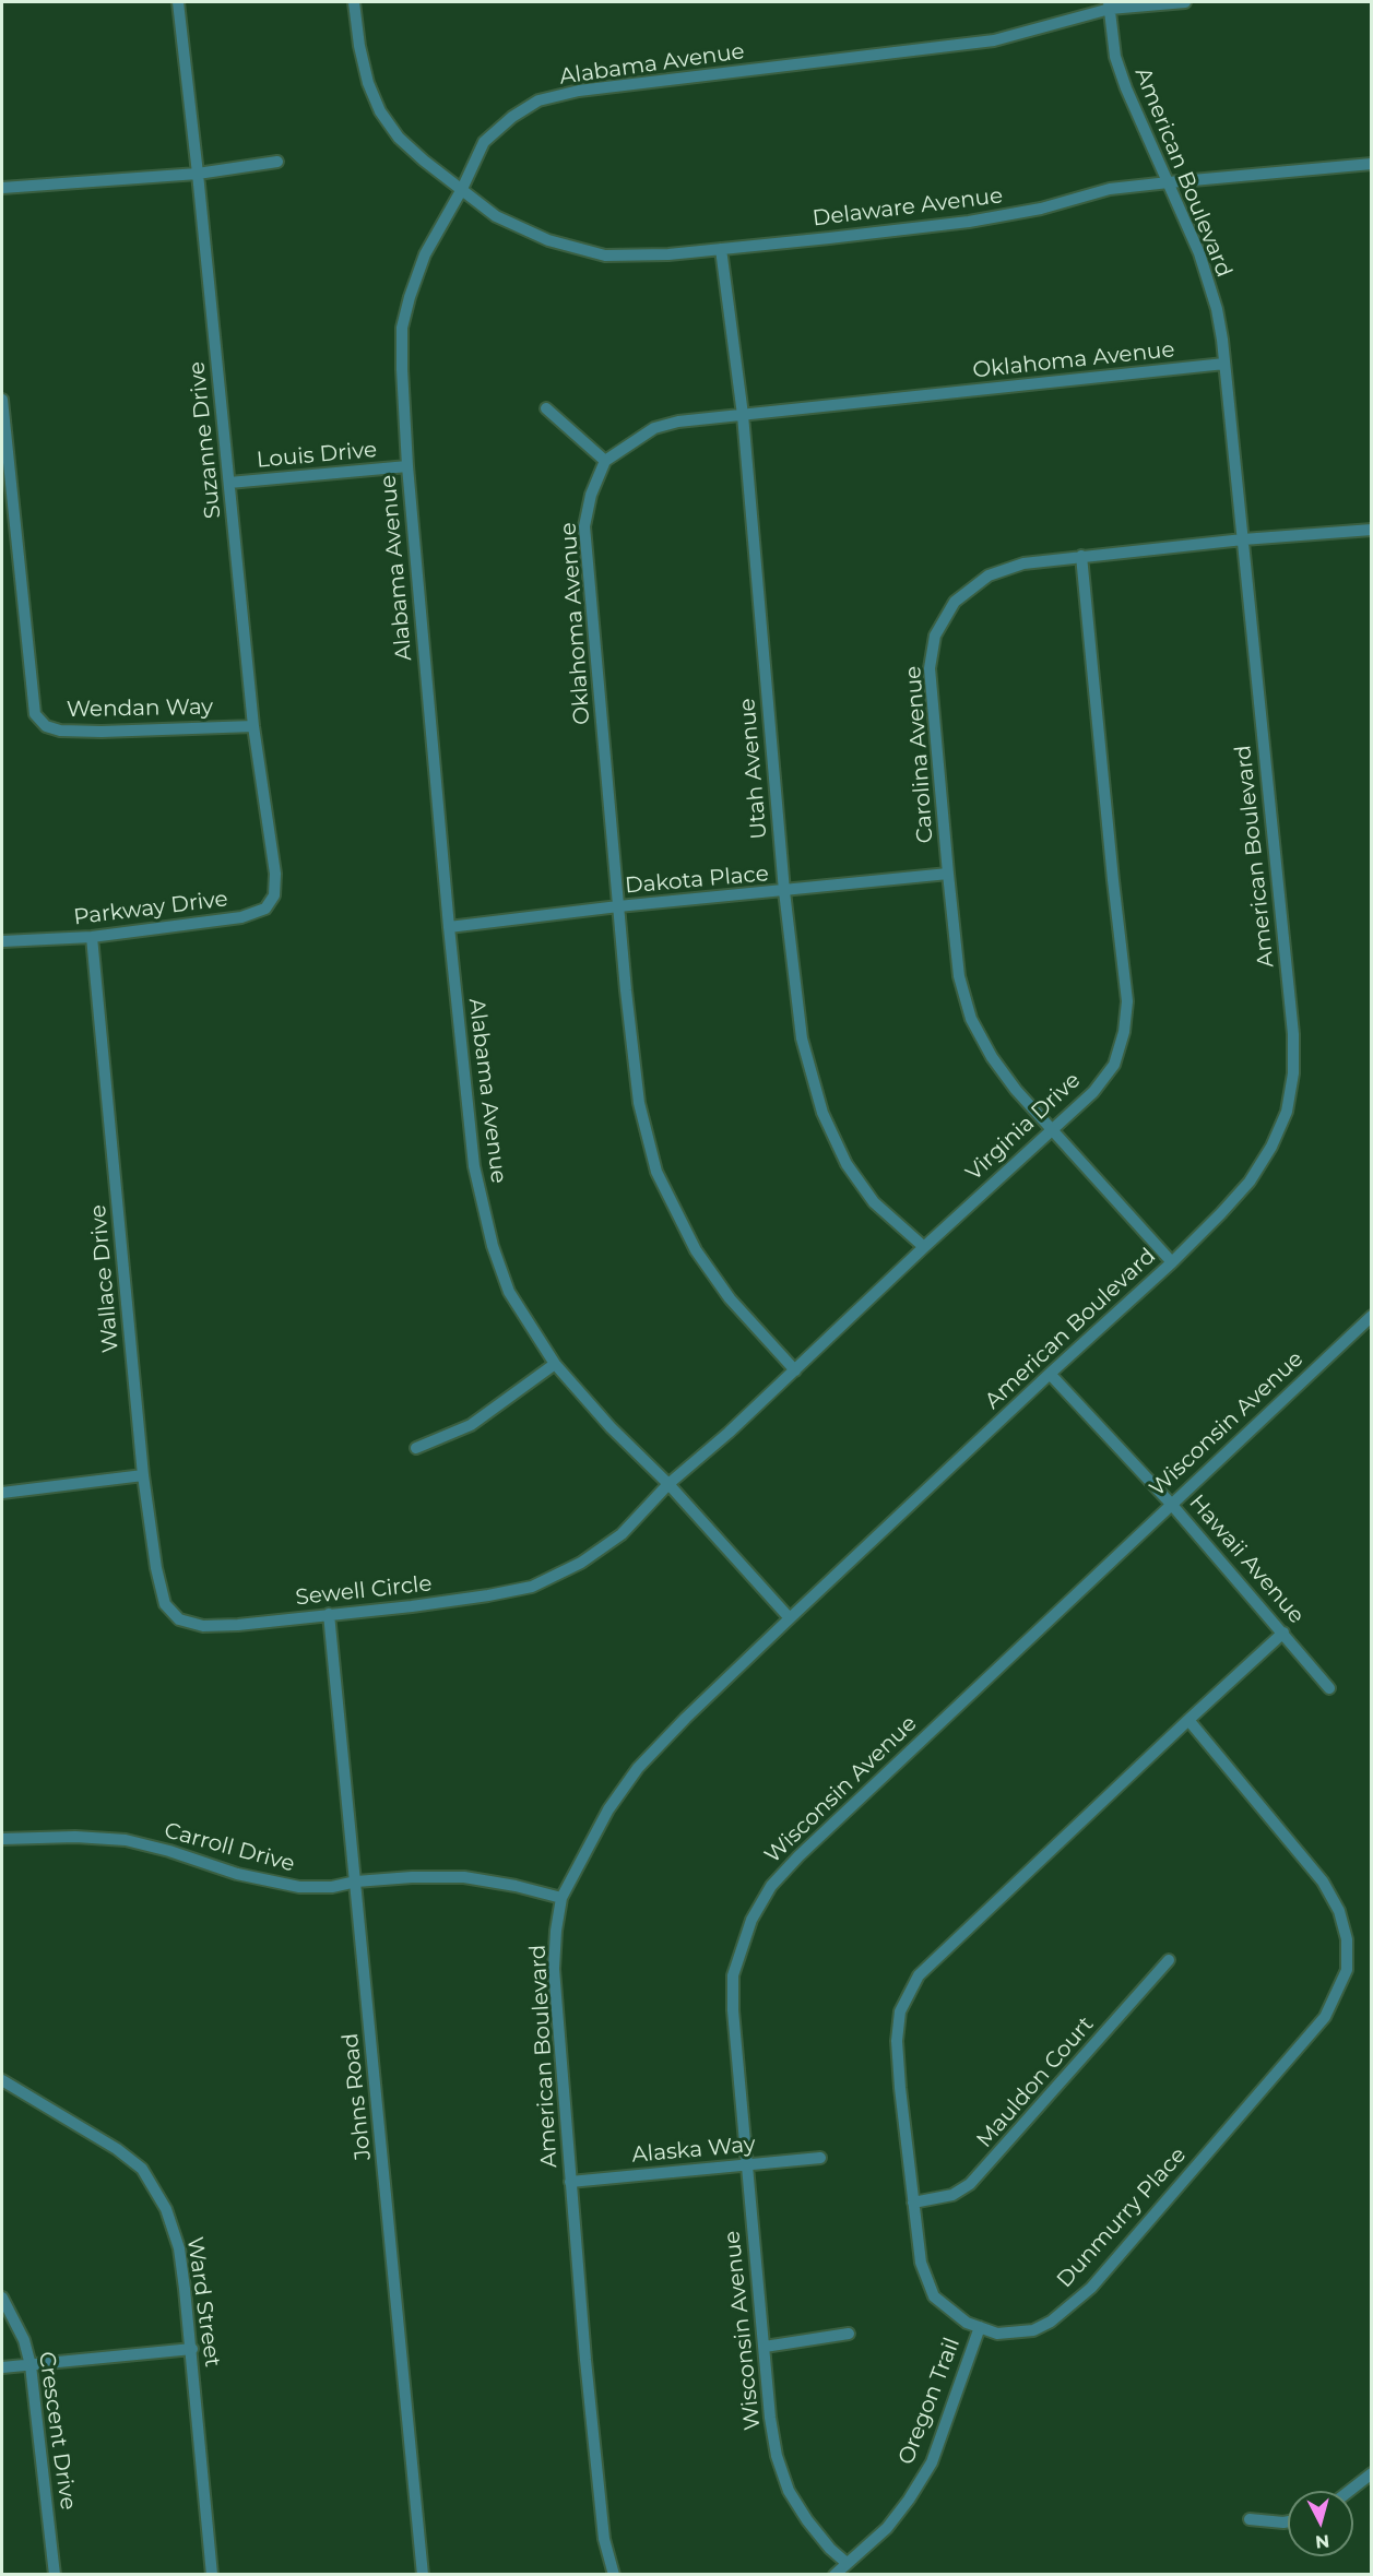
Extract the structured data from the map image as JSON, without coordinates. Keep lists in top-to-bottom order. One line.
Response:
{"streets":{"street":["Alabama Avenue","American Boulevard","Delaware Avenue","Oklahoma Avenue","Suzanne Drive","Louis Drive","Wendan Way","Carolina Avenue","Utah Avenue","Dakota Place","Parkway Drive","Virginia Drive","Wallace Drive","Wisconsin Avenue","Hawaii Avenue","Sewell Circle","Carroll Drive","Mauldon Court","Johns Road","Alaska Way","Dunmurry Place","Ward Street","Oregon Trail","Crescent Drive"]},"crossings":[["Alabama Avenue","American Boulevard"],["Alabama Avenue","Delaware Avenue"],["Alabama Avenue","Louis Drive"],["Alabama Avenue","Dakota Place"],["Alabama Avenue","Virginia Drive"],["Alabama Avenue","Sewell Circle"],["American Boulevard","Delaware Avenue"],["American Boulevard","Oklahoma Avenue"],["American Boulevard","Carolina Avenue"],["American Boulevard","Hawaii Avenue"],["American Boulevard","Carroll Drive"],["American Boulevard","Alaska Way"],["Delaware Avenue","Utah Avenue"],["Oklahoma Avenue","Utah Avenue"],["Oklahoma Avenue","Dakota Place"],["Oklahoma Avenue","Virginia Drive"],["Suzanne Drive","Louis Drive"],["Suzanne Drive","Wendan Way"],["Suzanne Drive","Parkway Drive"],["Carolina Avenue","Dakota Place"],["Carolina Avenue","Virginia Drive"],["Utah Avenue","Dakota Place"],["Utah Avenue","Virginia Drive"],["Parkway Drive","Wallace Drive"],["Virginia Drive","Sewell Circle"],["Wallace Drive","Sewell Circle"],["Wisconsin Avenue","Hawaii Avenue"],["Wisconsin Avenue","Alaska Way"],["Wisconsin Avenue","Oregon Trail"],["Hawaii Avenue","Dunmurry Place"],["Sewell Circle","Johns Road"],["Carroll Drive","Johns Road"],["Mauldon Court","Dunmurry Place"],["Dunmurry Place","Oregon Trail"]],"north":"bottom"}
